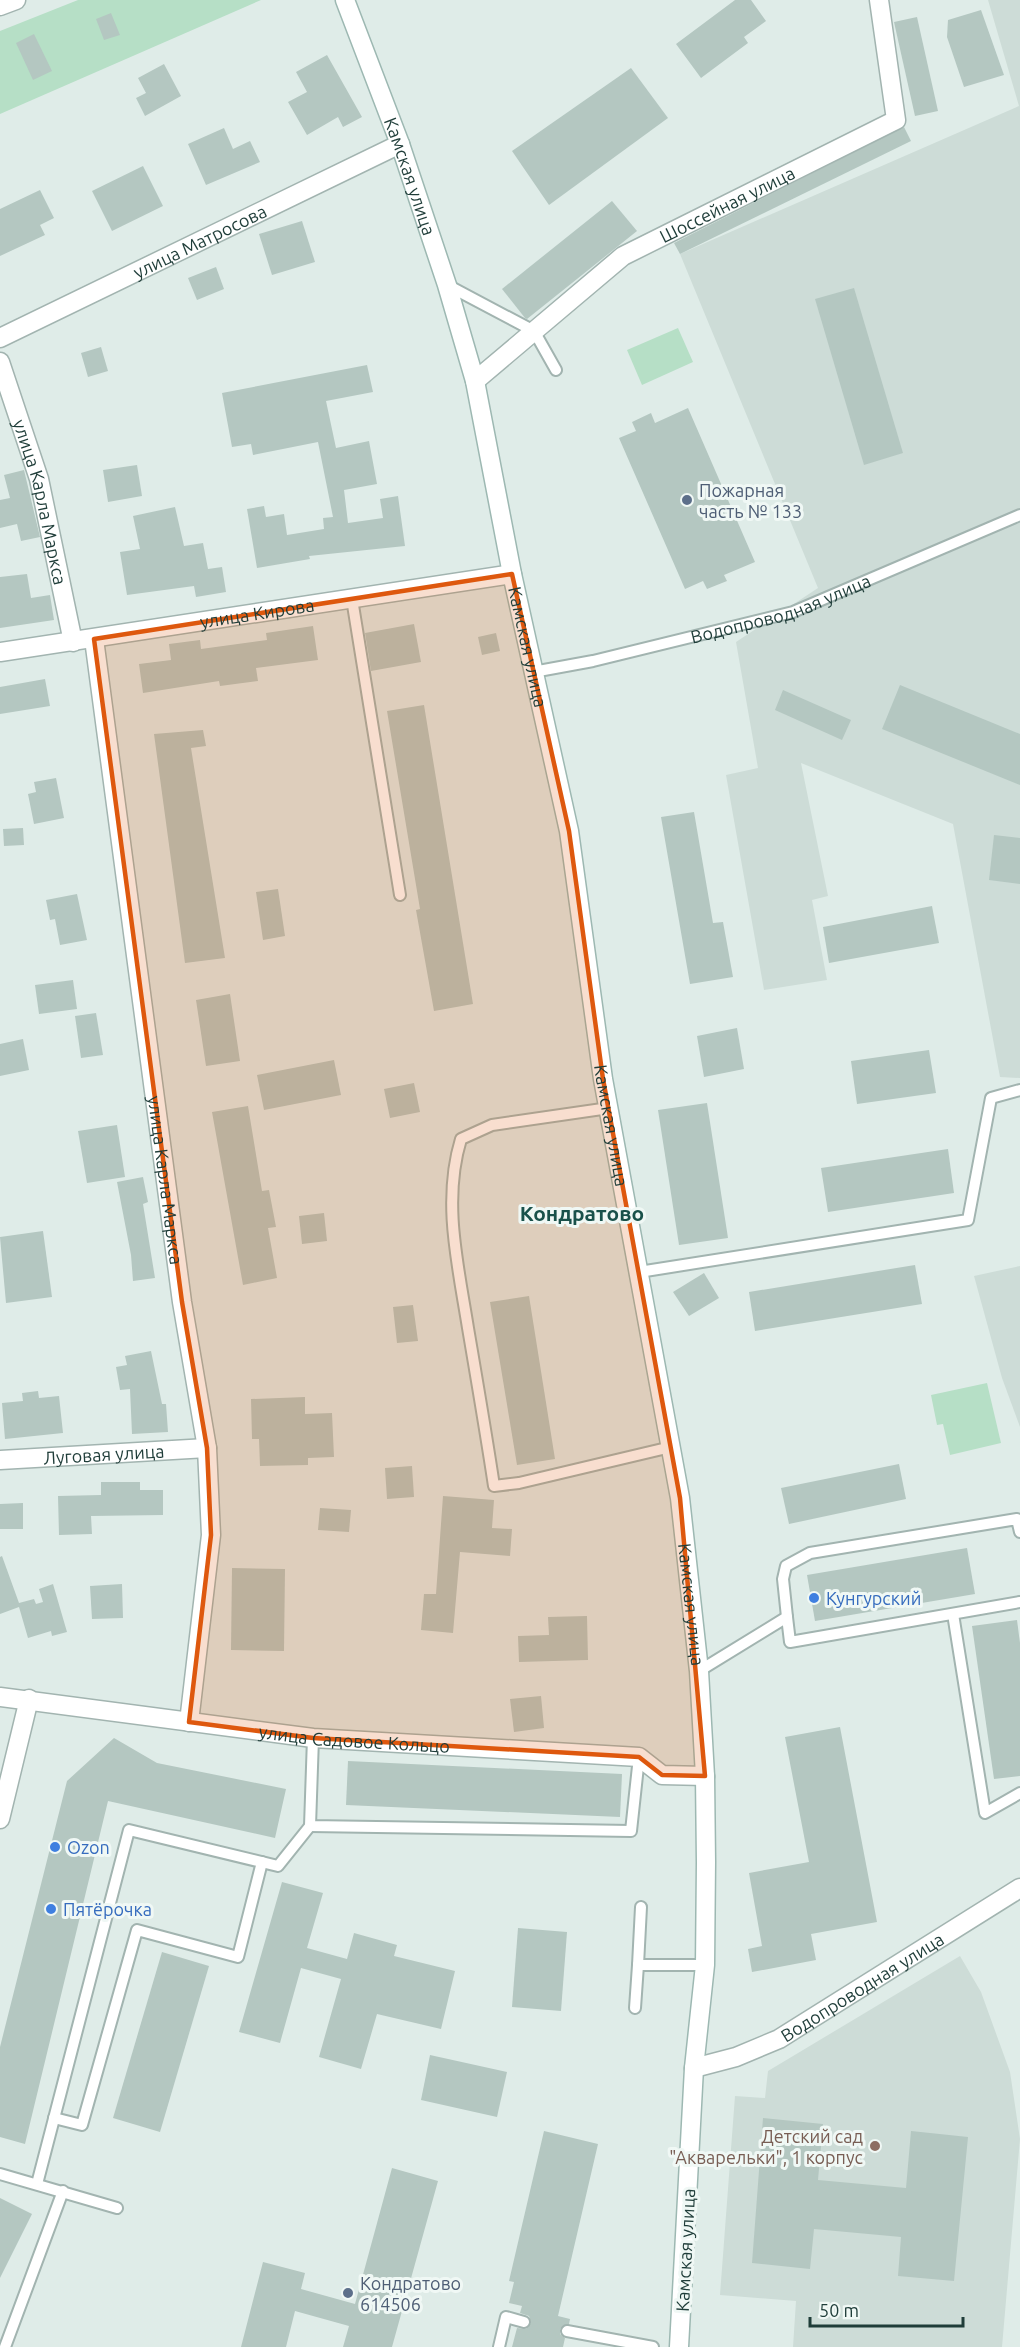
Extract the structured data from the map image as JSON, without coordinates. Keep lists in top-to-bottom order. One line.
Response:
{"streets":{"street":["Камская улица","Шоссейная улица","улица Матросова","улица Карла Маркса","Водопроводная улица","улица Кирова","Луговая улица","улица Садовое Кольцо"]},"crossings":[["Камская улица","Шоссейная улица"],["Камская улица","улица Матросова"],["Камская улица","Водопроводная улица"],["Камская улица","улица Кирова"],["улица Карла Маркса","улица Кирова"],["улица Карла Маркса","Луговая улица"],["улица Карла Маркса","улица Садовое Кольцо"]],"districts":["Кондратово"],"places":["Пожарная часть № 133","Кунгурский","Ozon","Пятёрочка","Детский сад \"Акварельки\", 1 корпус","Кондратово 614506"],"scale_bar":"50 m"}
